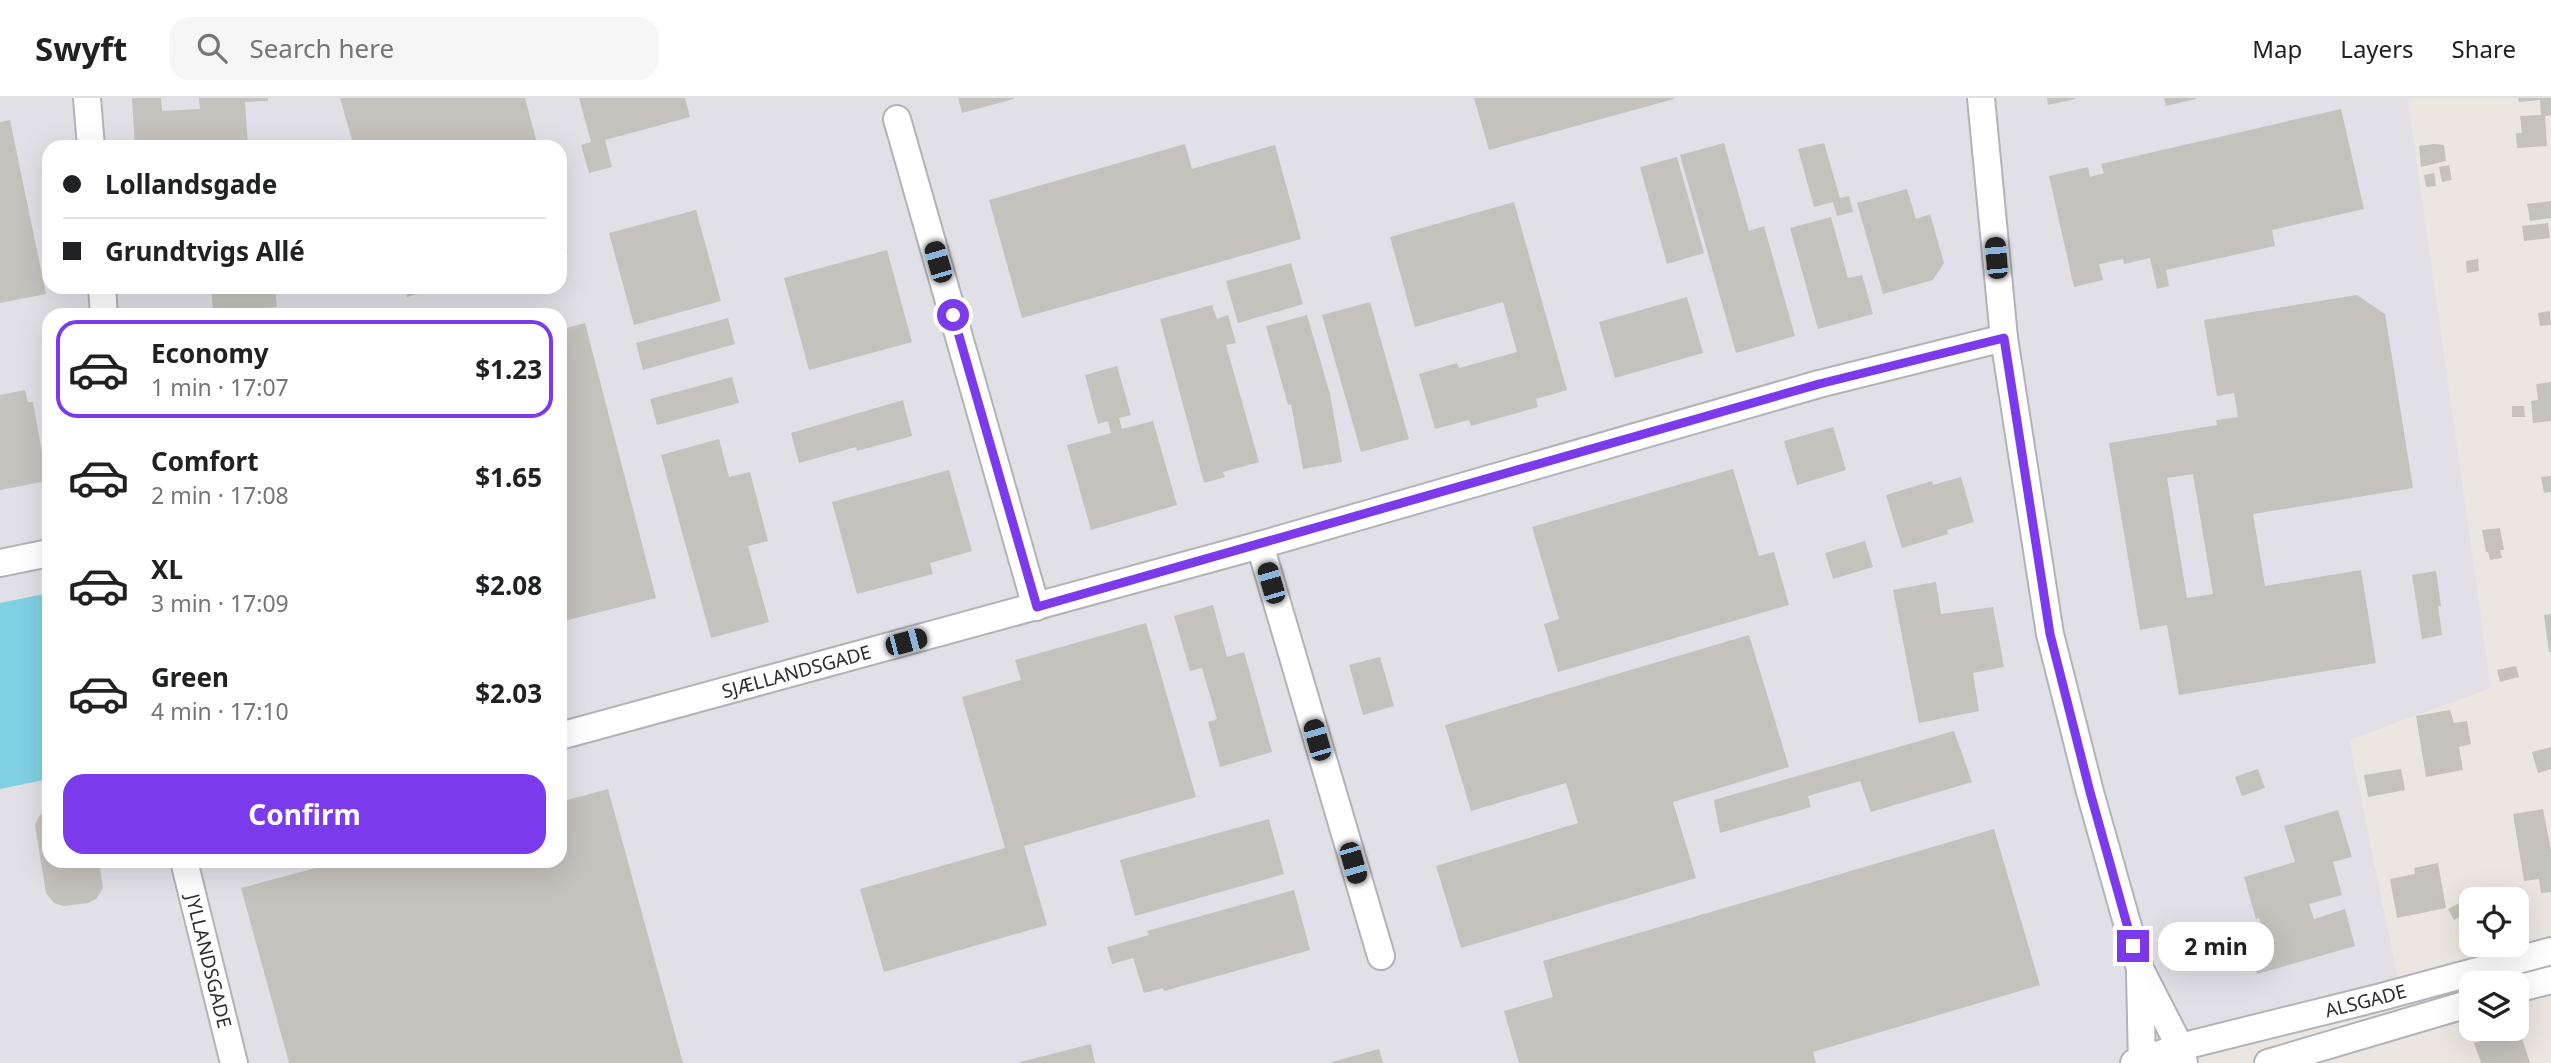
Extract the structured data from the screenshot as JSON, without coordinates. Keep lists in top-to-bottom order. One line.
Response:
{"streets":{"street":["SJÆLLANDSGADE","JYLLANDSGADE","ALSGADE"]},"page":{"header":"Swyft","search":"Search here","nav":["Map","Layers","Share"],"banner":["Lollandsgade","Grundtvigs Allé"],"list":[{"name":"Economy","note":"1 min · 17:07","value":"$1.23"},{"name":"Comfort","note":"2 min · 17:08","value":"$1.65"},{"name":"XL","note":"3 min · 17:09","value":"$2.08"},{"name":"Green","note":"4 min · 17:10","value":"$2.03"}],"buttons":"Confirm","bubble":"2 min"}}
